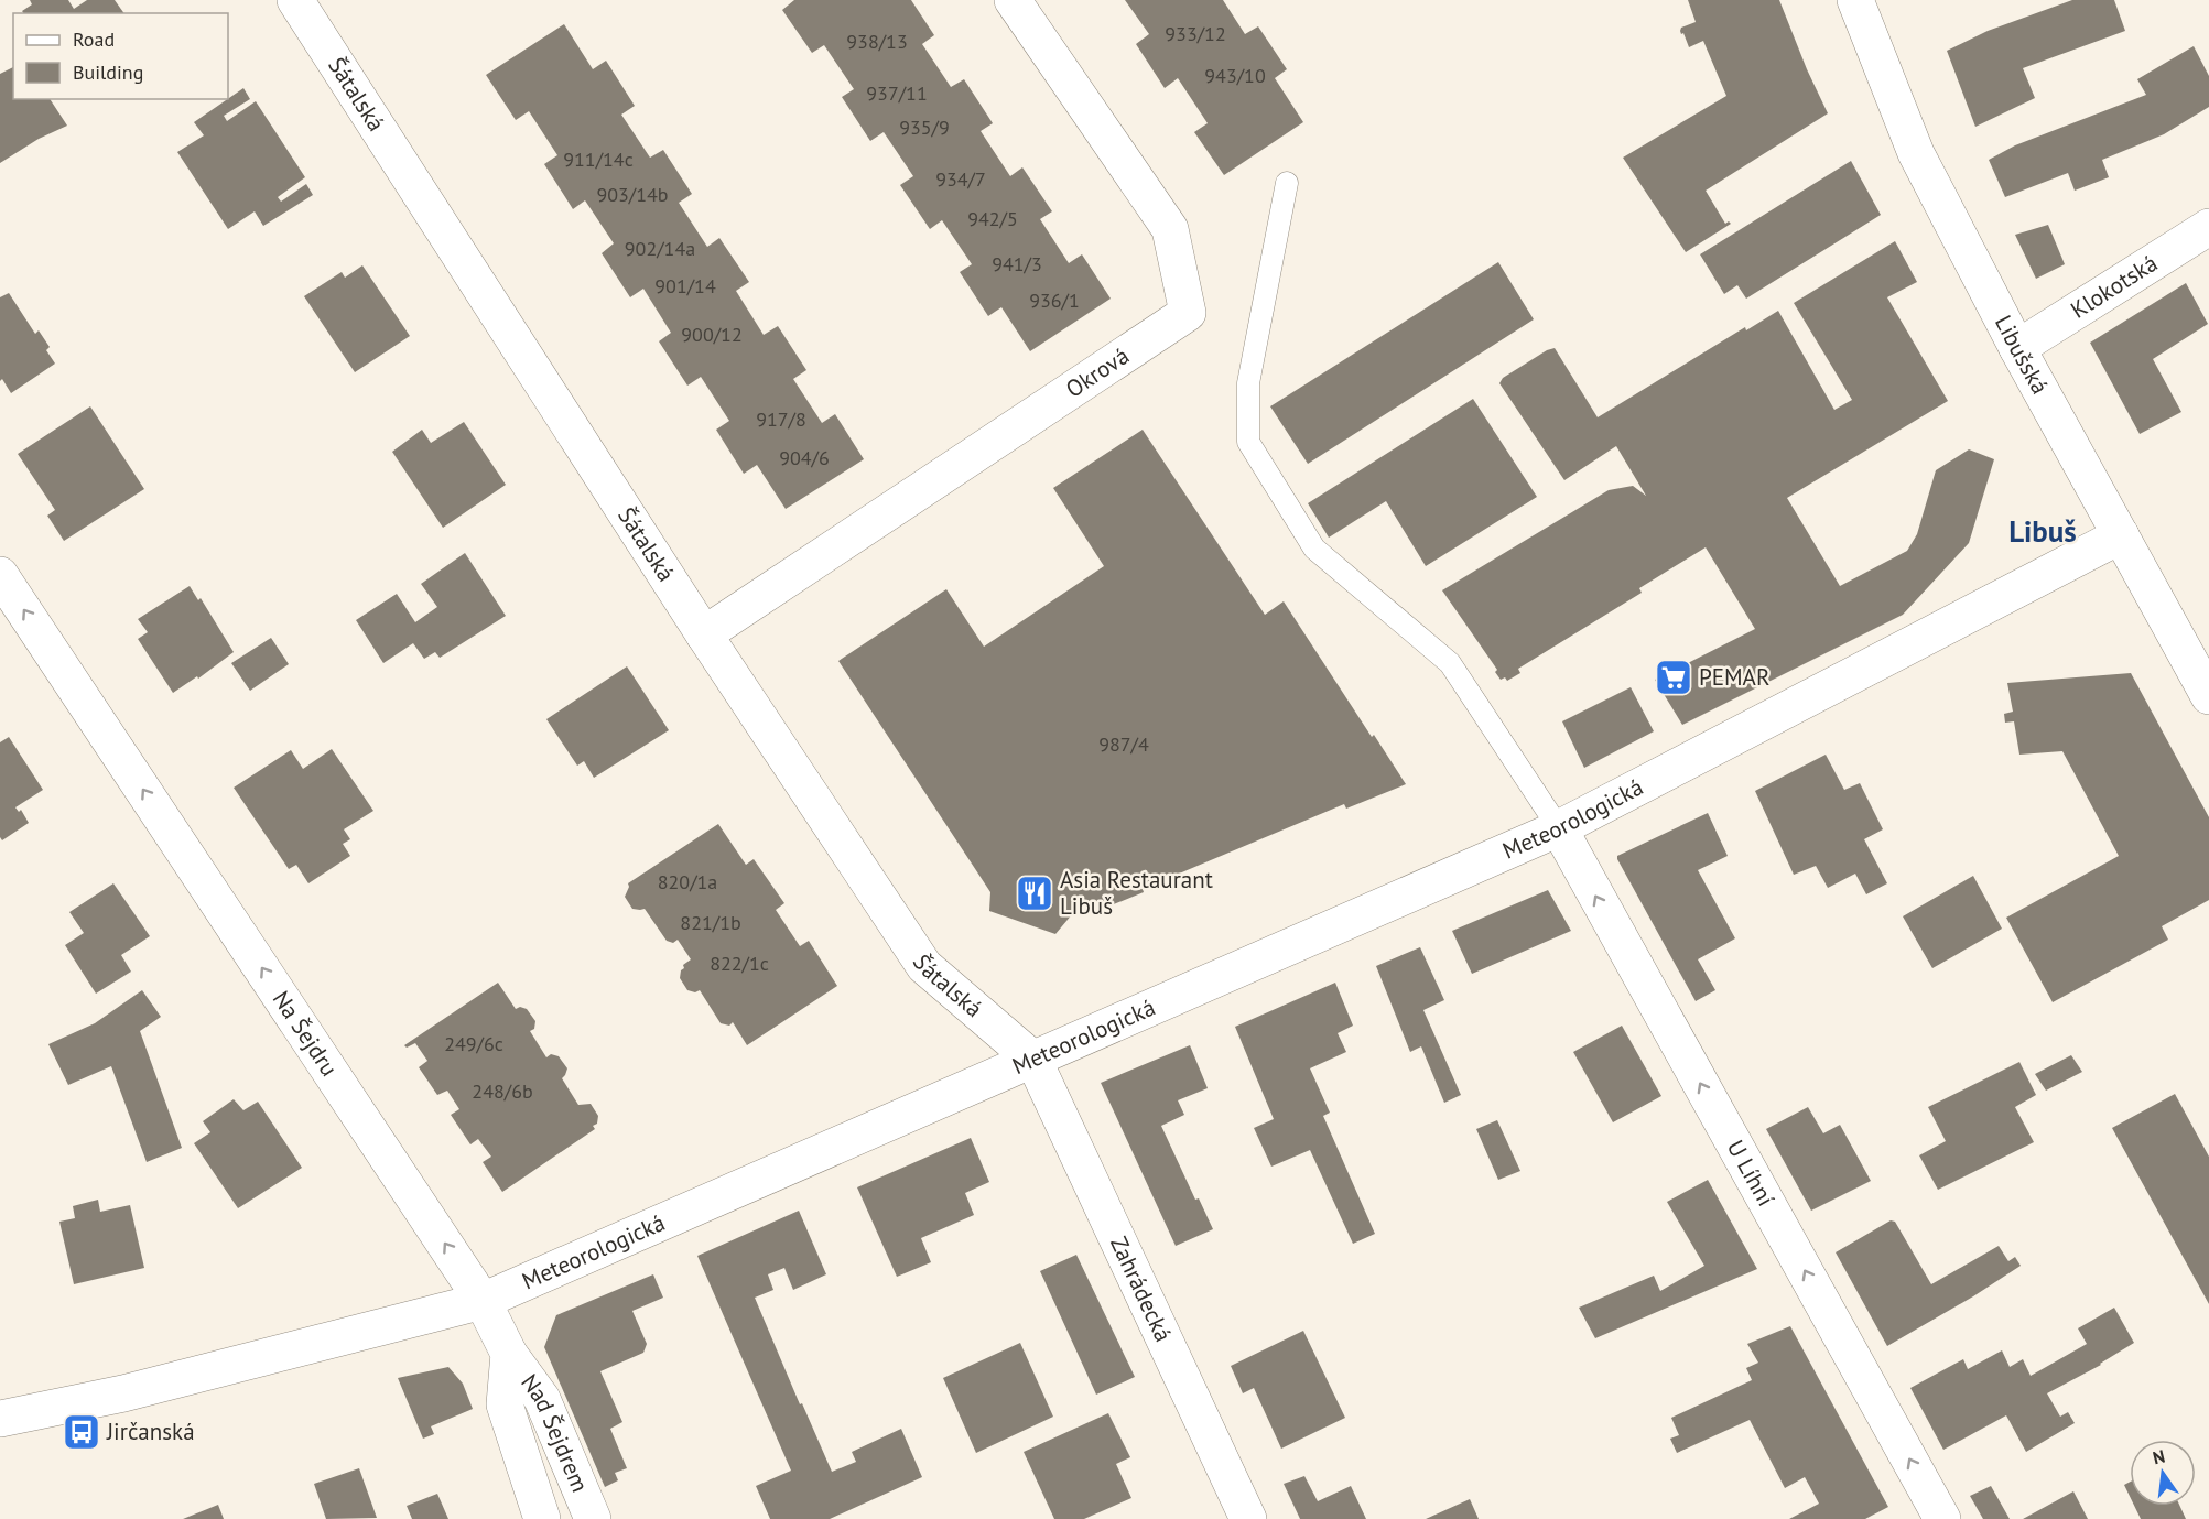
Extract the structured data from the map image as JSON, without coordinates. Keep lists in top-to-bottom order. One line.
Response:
{"streets":{"street":["Šátalská","Klokotská","Libušská","Okrová","Meteorologická","Na Šejdru","U Líhní","Zahrádecká","Nad Šejdrem"]},"crossings":[["Šátalská","Okrová"],["Šátalská","Meteorologická"],["Šátalská","Zahrádecká"],["Klokotská","Libušská"],["Libušská","Meteorologická"],["Meteorologická","Na Šejdru"],["Meteorologická","U Líhní"],["Meteorologická","Zahrádecká"],["Na Šejdru","Nad Šejdrem"]],"one_way":["Na Šejdru","U Líhní"],"districts":["Libuš"],"places":{"supermarket":["PEMAR"],"restaurant":["Asia Restaurant Libuš"],"bus stop":["Jirčanská"]},"house_numbers":["933/12","938/13","943/10","937/11","935/9","911/14c","934/7","903/14b","942/5","902/14a","941/3","901/14","936/1","900/12","917/8","904/6","987/4","820/1a","821/1b","822/1c","249/6c","248/6b"],"legend":["Road","Building"],"north":"top"}
